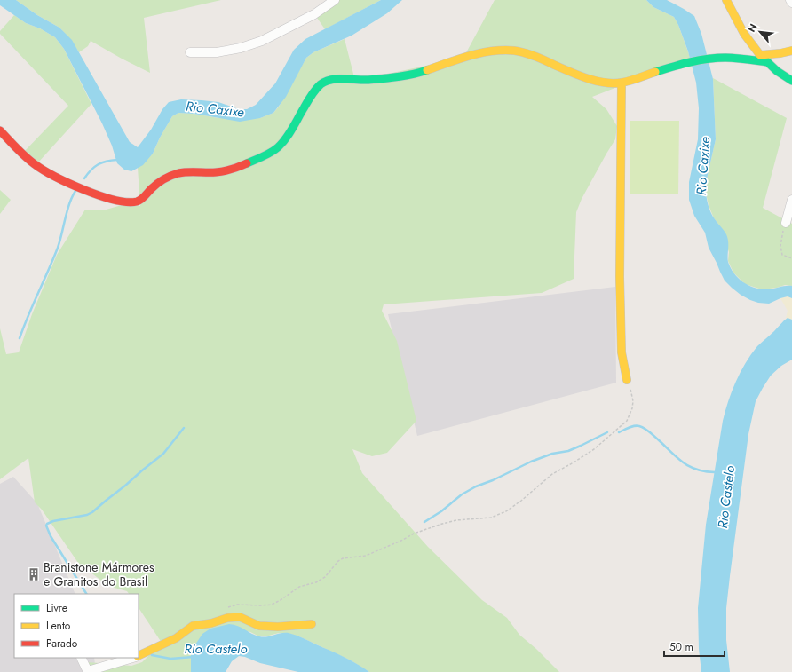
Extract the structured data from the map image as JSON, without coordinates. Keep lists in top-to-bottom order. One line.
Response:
{"water":["Rio Caxixe","Rio Castelo"],"places":{"building":["Branistone Mármores e Granitos do Brasil"]},"legend":["Livre","Lento","Parado"],"scale_bar":"50 m","north":"top left"}
